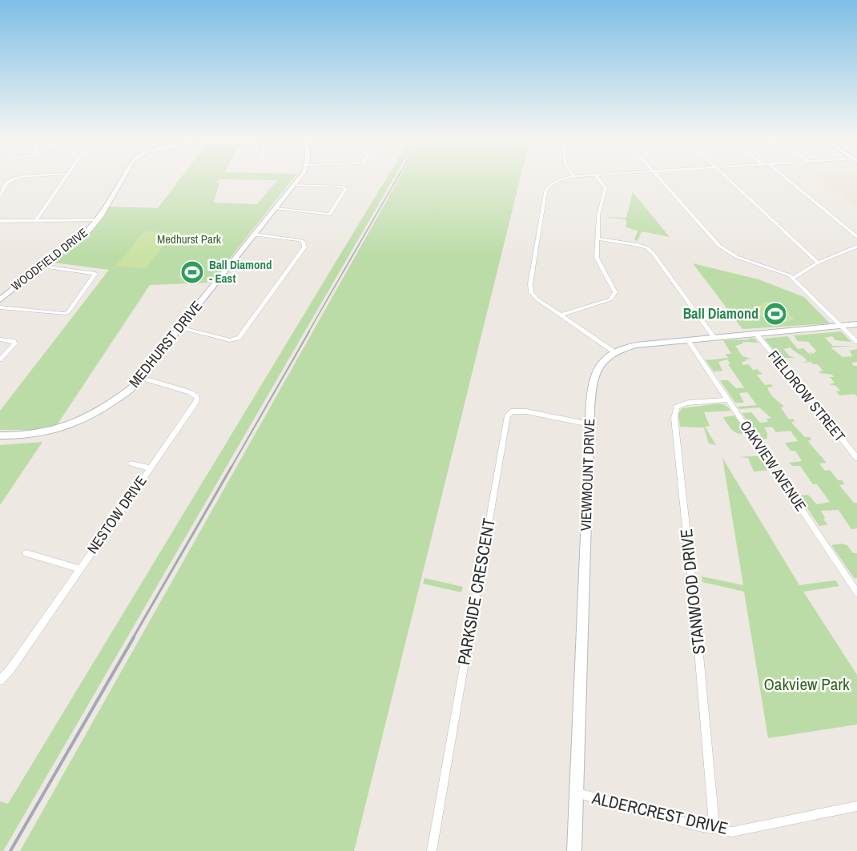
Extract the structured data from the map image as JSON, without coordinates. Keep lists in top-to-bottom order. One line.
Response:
{"streets":{"street":["WOODFIELD DRIVE","MEDHURST DRIVE","FIELDROW STREET","OAKVIEW AVENUE","VIEWMOUNT DRIVE","NESTOW DRIVE","PARKSIDE CRESCENT","STANWOOD DRIVE","ALDERCREST DRIVE"]},"crossings":[["MEDHURST DRIVE","NESTOW DRIVE"],["OAKVIEW AVENUE","STANWOOD DRIVE"],["VIEWMOUNT DRIVE","PARKSIDE CRESCENT"],["VIEWMOUNT DRIVE","ALDERCREST DRIVE"],["STANWOOD DRIVE","ALDERCREST DRIVE"]],"parks":["Medhurst Park","Oakview Park"],"places":{"sports":["Ball Diamond - East","Ball Diamond"]}}
